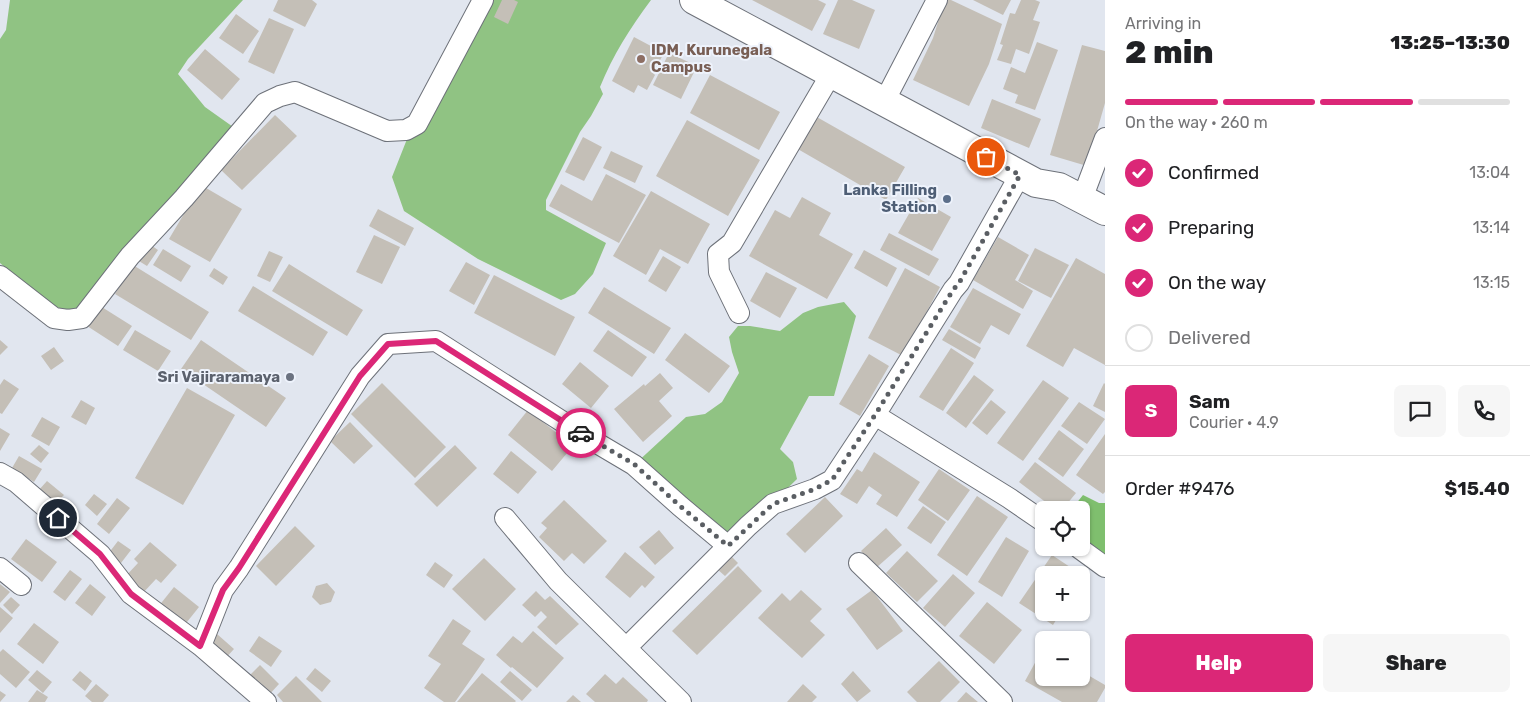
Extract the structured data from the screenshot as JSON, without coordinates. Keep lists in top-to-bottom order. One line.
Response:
{"places":["IDM, Kurunegala Campus","Lanka Filling Station","Sri Vajiraramaya"],"page":{"heading":["2 min","Arriving in","13:25–13:30"],"panel":["Sam","Courier · 4.9","Order #9476","$15.40"],"bar":"On the way · 260 m","list":[["Confirmed","13:04"],["Preparing","13:14"],["On the way","13:15"],"Delivered"],"round":"S","map_buttons":["+","−"],"buttons":["Help","Share"]}}
